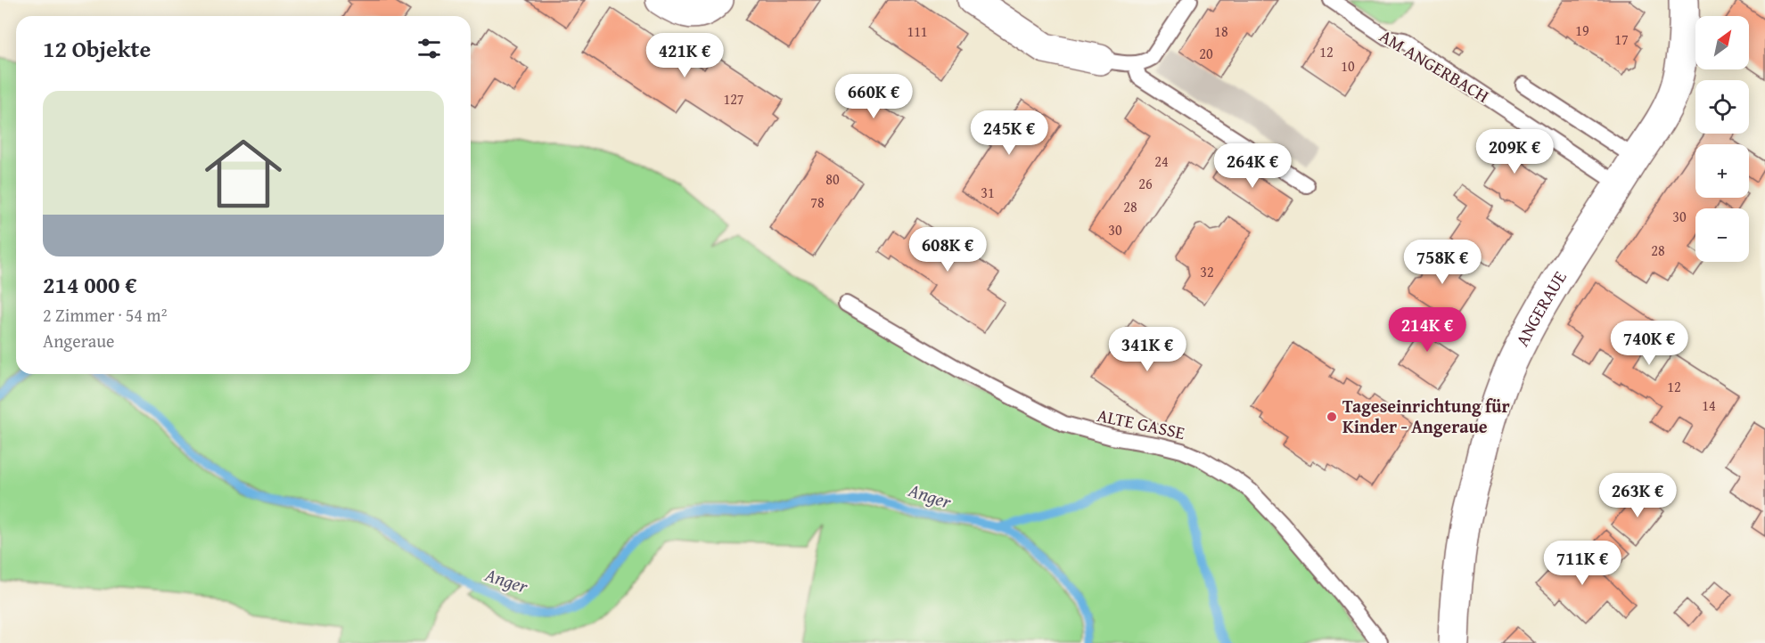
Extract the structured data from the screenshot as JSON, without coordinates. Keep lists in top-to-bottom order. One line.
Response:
{"streets":{"street":["ANGERAUE"],"lane":["AM ANGERBACH","ALTE GASSE"]},"crossings":[["AM ANGERBACH","ANGERAUE"]],"water":["Anger"],"places":["Tageseinrichtung für Kinder - Angeraue"],"house_numbers":["19","111","18","17","12","20","10","127","24","80","26","31","78","28","30","30","28","32","12","14"],"north":"top right","page":{"map_buttons":["+","−"],"heading":"12 Objekte","price":["421K €","660K €","245K €","209K €","264K €","608K €","758K €","214K €","740K €","341K €","263K €","711K €"],"list":[{"name":"214 000 €","note":"2 Zimmer · 54 m² · Angeraue"}]}}
